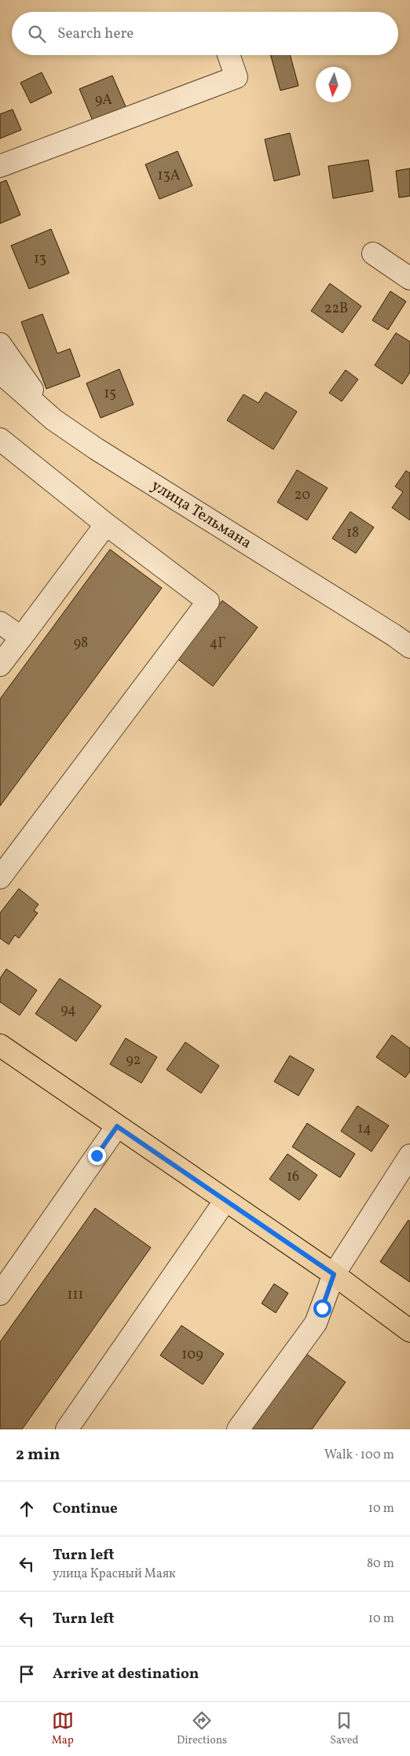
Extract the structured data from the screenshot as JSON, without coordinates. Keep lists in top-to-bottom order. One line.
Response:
{"streets":{"street":["улица Тельмана"]},"house_numbers":["9А","13А","13","22В","15","20","18","98","4Г","94","92","14","16","111","109"],"north":"bottom","page":{"search":"Search here","heading":["2 min","Walk · 100 m"],"list":[["Continue","10 m"],["Turn left","улица Красный Маяк","80 m"],["Turn left","10 m"],"Arrive at destination"],"nav":["Map","Directions","Saved"]}}
